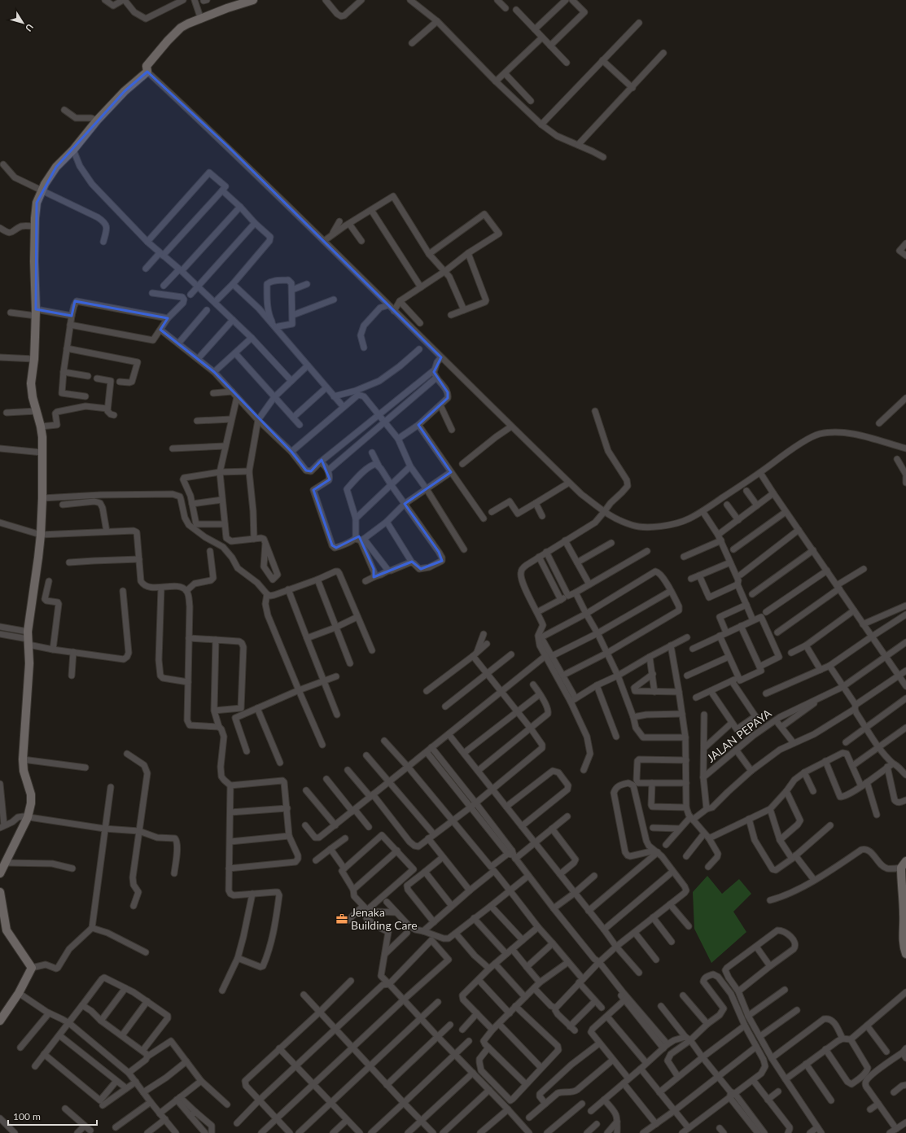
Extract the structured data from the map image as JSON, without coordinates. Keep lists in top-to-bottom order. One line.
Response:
{"streets":{"street":["JALAN PEPAYA"]},"places":{"office":["Jenaka Building Care"]},"scale_bar":"100 m","north":"bottom right"}
